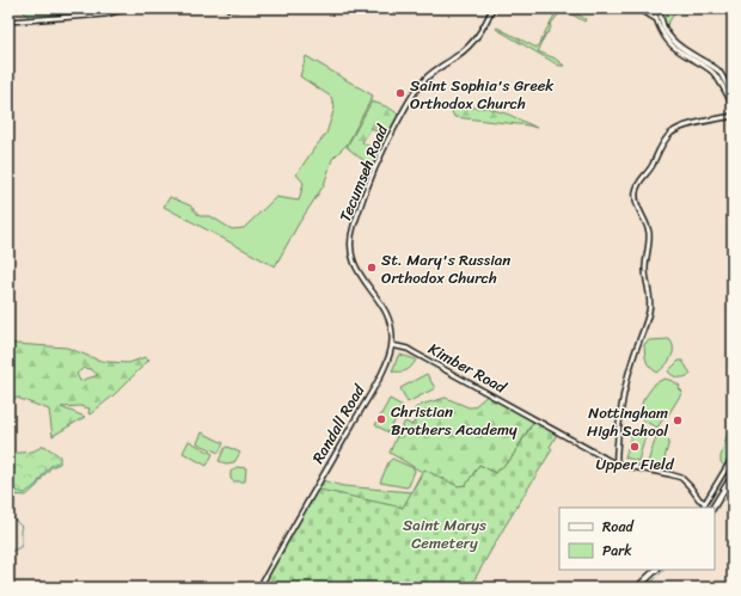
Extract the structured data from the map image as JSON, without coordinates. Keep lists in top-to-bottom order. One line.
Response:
{"streets":{"street":["Tecumseh Road","Kimber Road","Randall Road"]},"crossings":[["Tecumseh Road","Randall Road"],["Kimber Road","Randall Road"]],"parks":["Saint Marys Cemetery"],"places":["Saint Sophia's Greek Orthodox Church","St. Mary's Russian Orthodox Church","Christian Brothers Academy","Nottingham High School","Upper Field"],"legend":["Road","Park"]}
